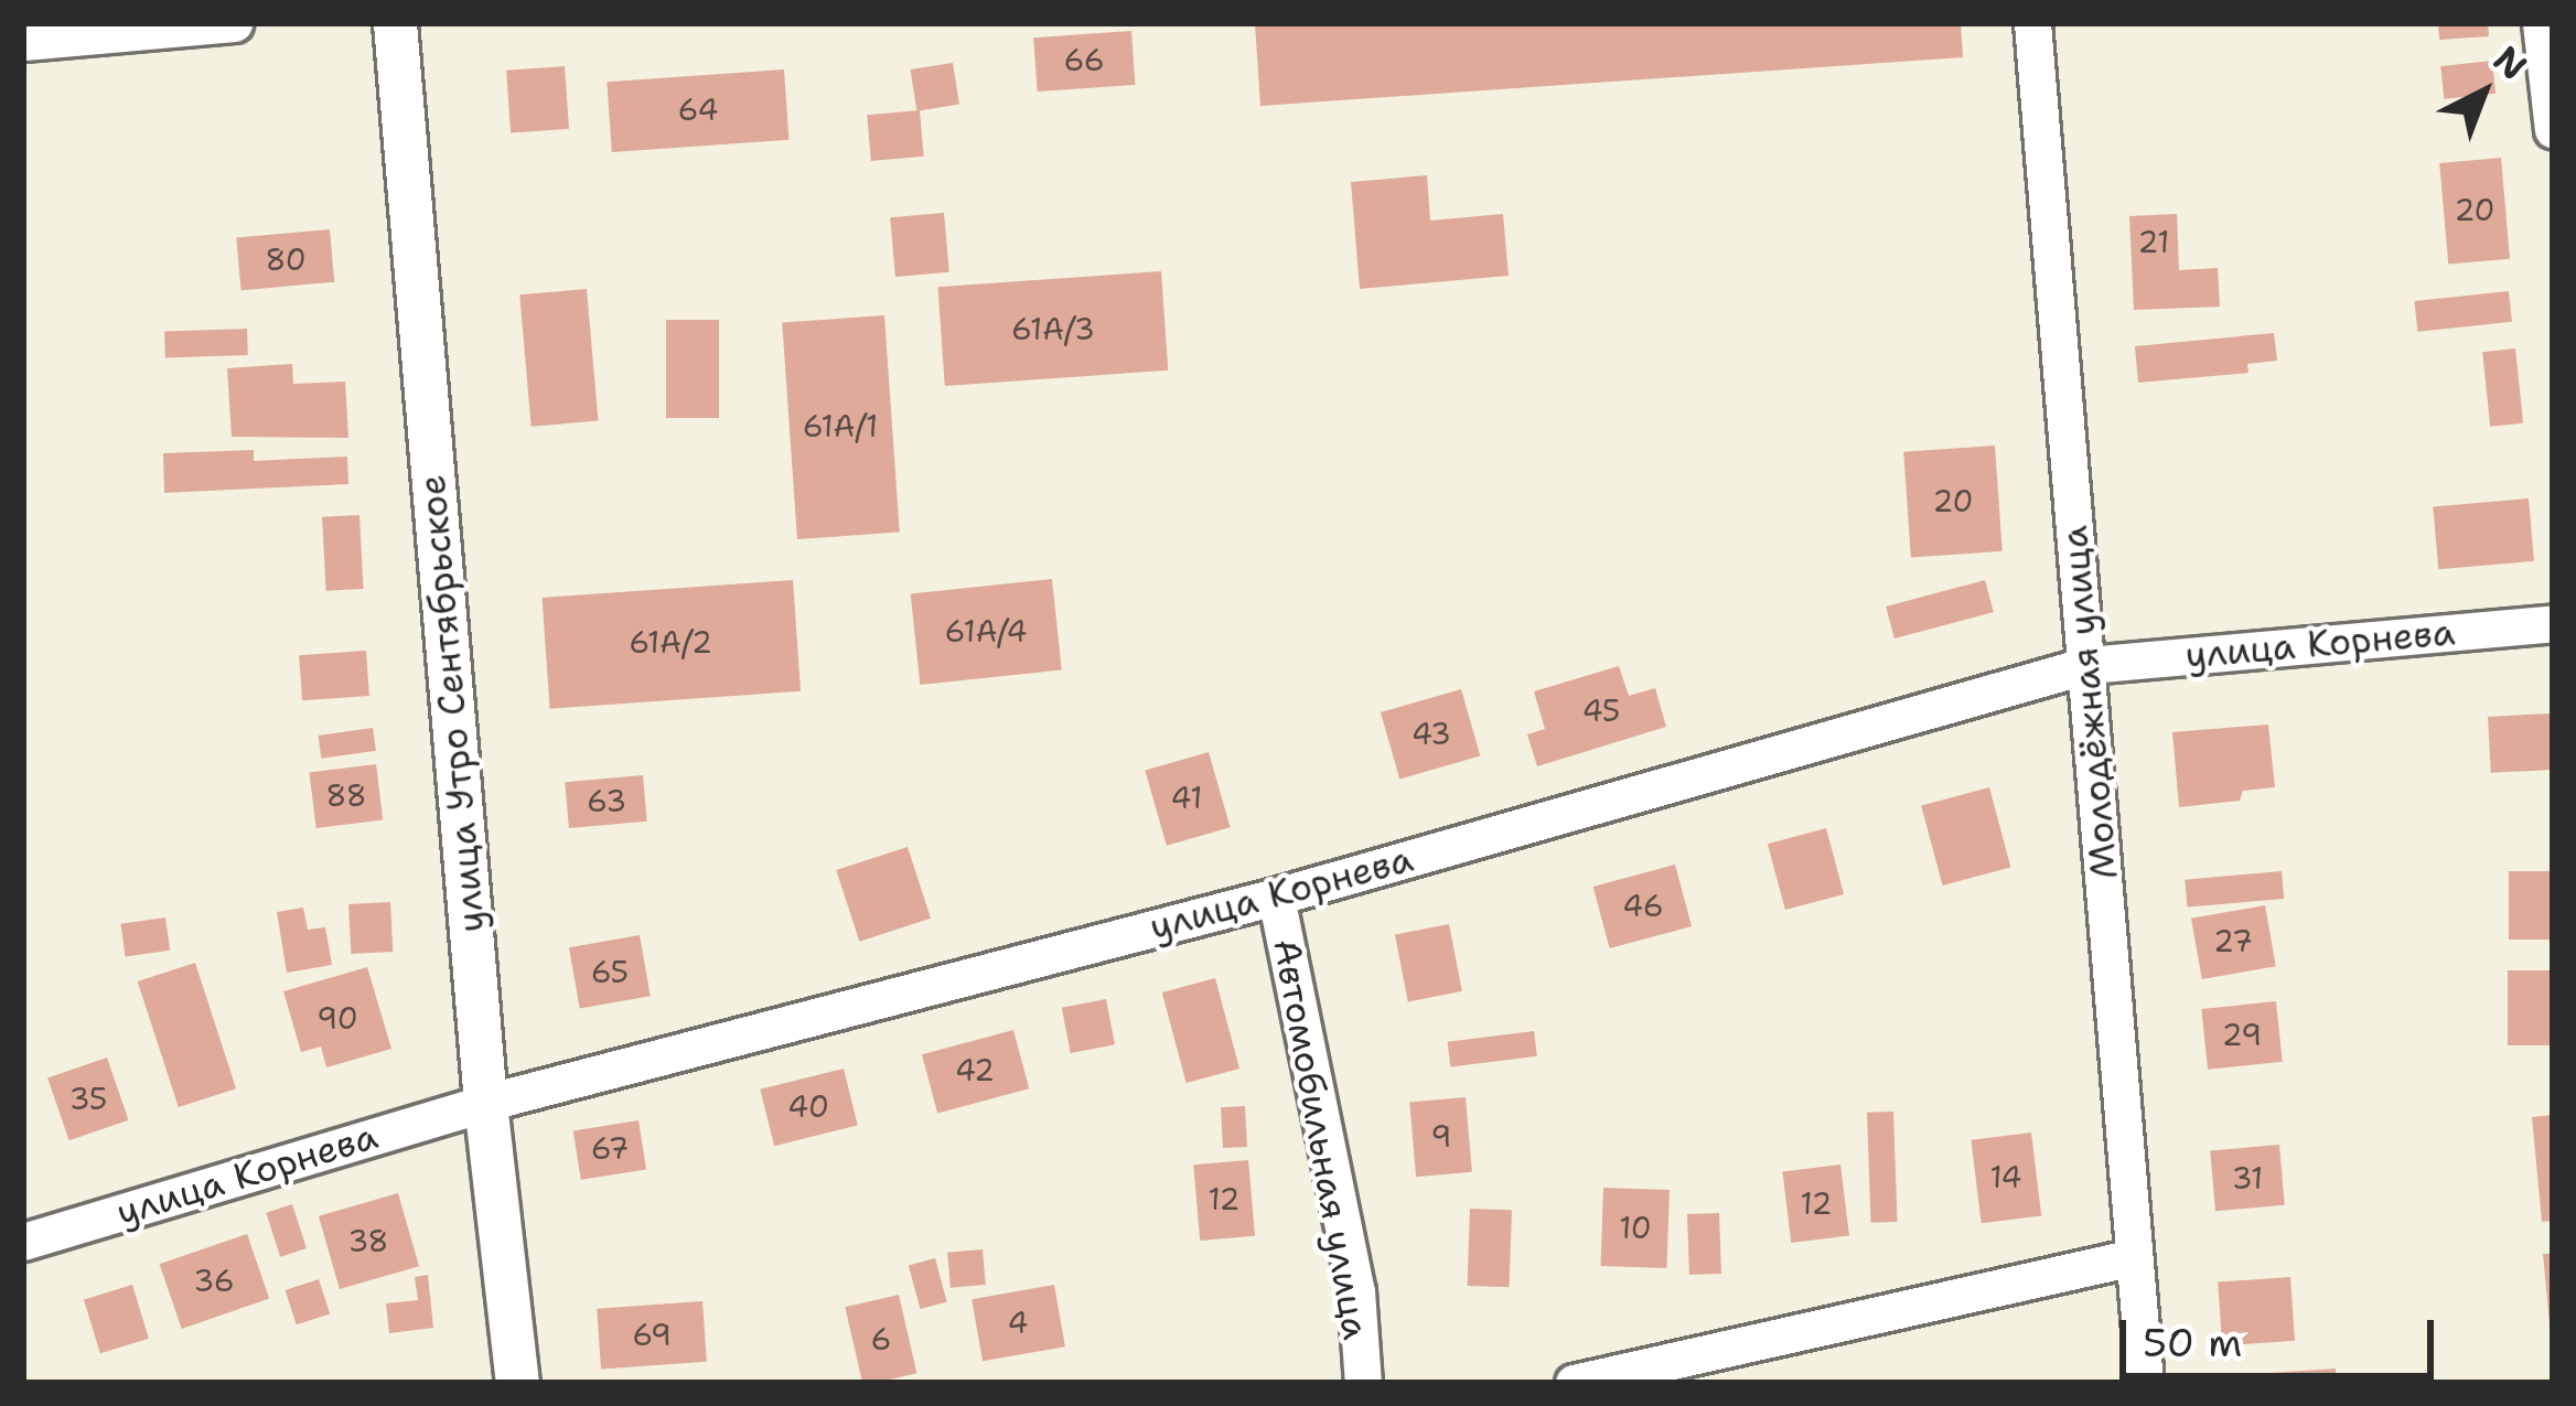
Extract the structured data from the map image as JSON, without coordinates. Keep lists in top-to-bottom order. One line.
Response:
{"streets":{"street":["улица Корнева","Молодёжная улица","улица Утро Сентябрьское","Автомобильная улица"]},"crossings":[["улица Корнева","Молодёжная улица"],["улица Корнева","улица Утро Сентябрьское"],["улица Корнева","Автомобильная улица"]],"house_numbers":["66","64","20","21","80","61А/3","61А/1","20","61А/4","61А/2","45","43","88","41","63","46","27","65","90","29","42","35","40","9","67","14","31","12","12","10","38","36","4","69","6"],"scale_bar":"50 m","north":"top right"}
